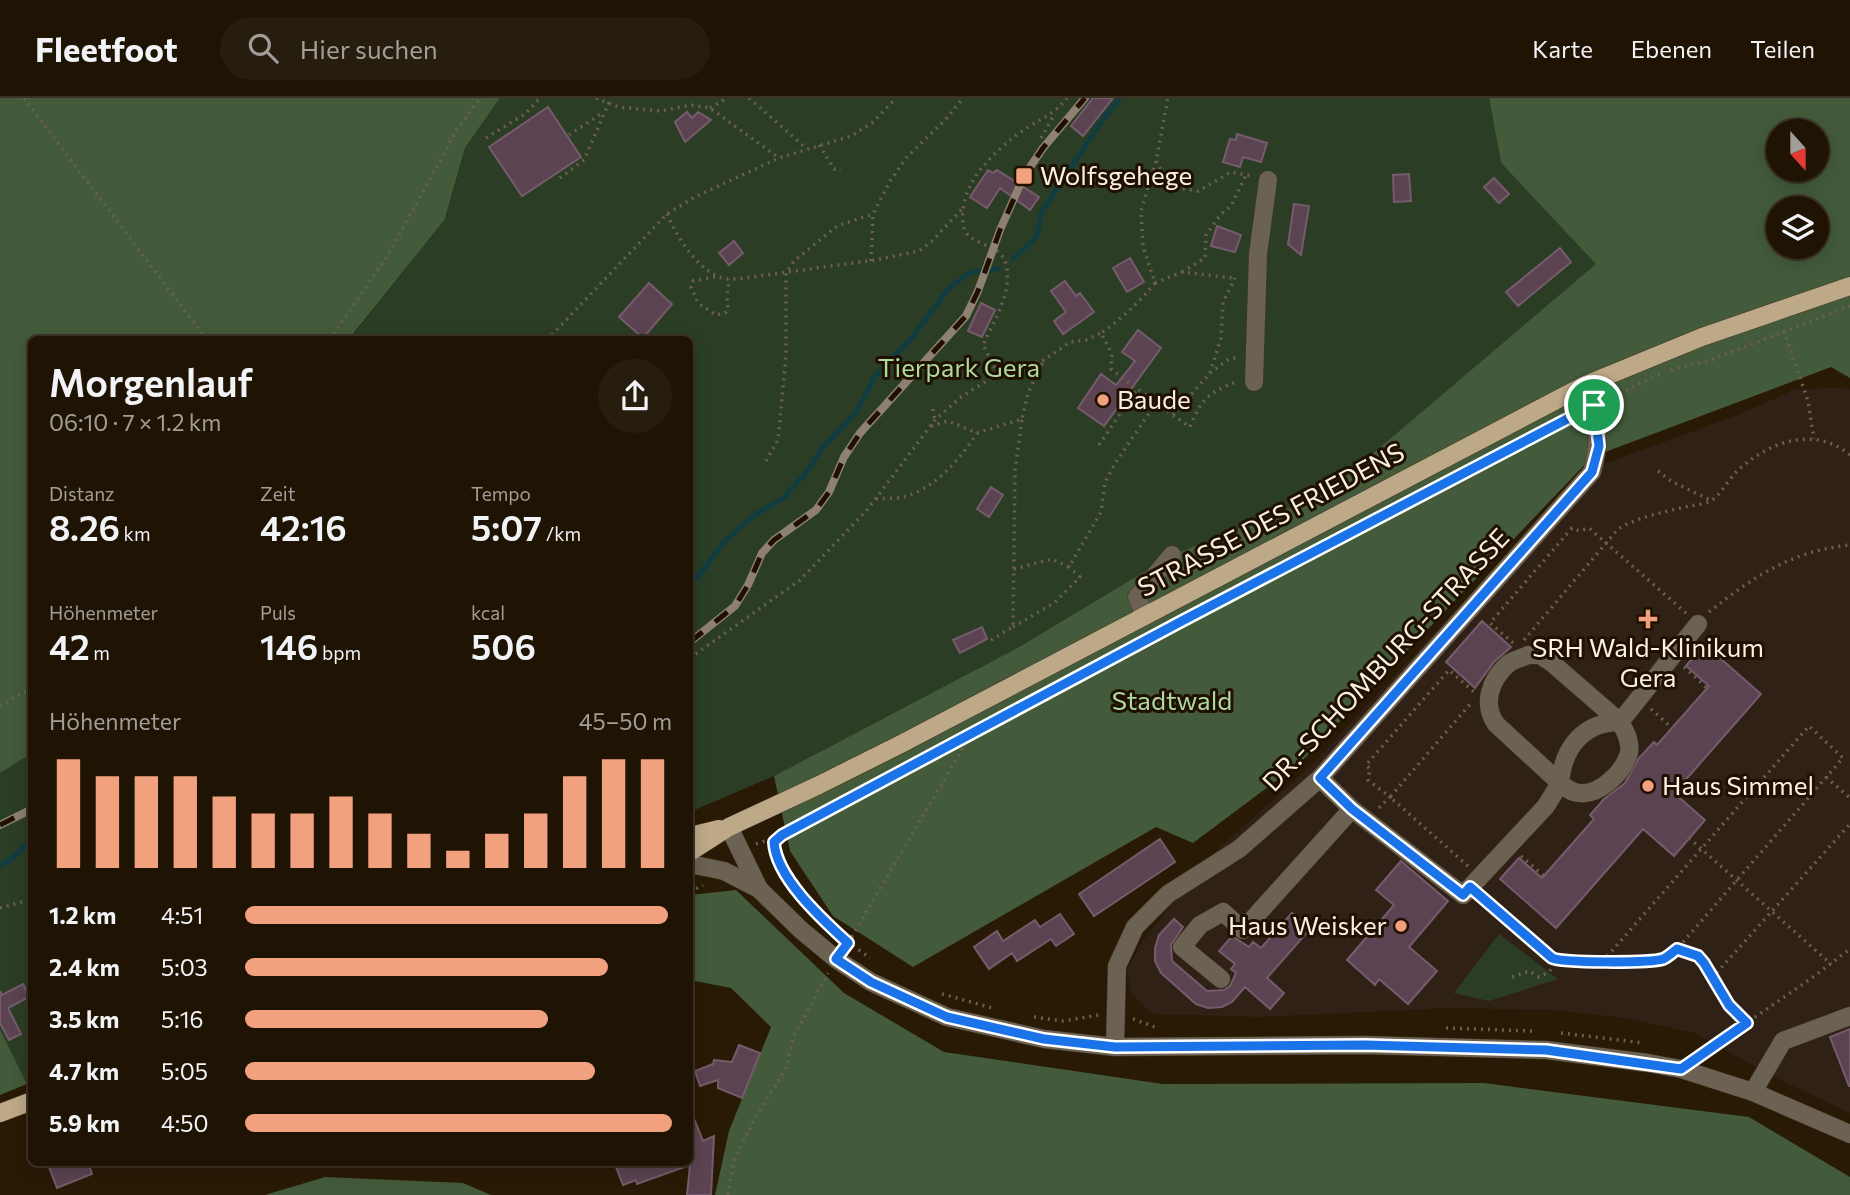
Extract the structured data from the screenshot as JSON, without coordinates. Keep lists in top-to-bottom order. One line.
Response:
{"streets":{"main road":["STRASSE DES FRIEDENS"],"street":["DR.-SCHOMBURG-STRASSE"]},"crossings":[["STRASSE DES FRIEDENS","DR.-SCHOMBURG-STRASSE"]],"parks":["Tierpark Gera","Stadtwald"],"places":{"transit":["Wolfsgehege"],"other":["Baude","Haus Simmel","Haus Weisker"],"health":["SRH Wald-Klinikum Gera"]},"north":"bottom","page":{"header":"Fleetfoot","search":"Hier suchen","nav":["Karte","Ebenen","Teilen"],"heading":["Morgenlauf","06:10 · 7 × 1.2 km"],"stats":[["Distanz","8.26 km"],["Zeit","42:16"],["Tempo","5:07 /km"],["Höhenmeter","42 m"],["Puls","146 bpm"],["kcal","506"]],"chart":["Höhenmeter","45–50 m"],"list":[{"name":"1.2 km","note":"4:51"},{"name":"2.4 km","note":"5:03"},{"name":"3.5 km","note":"5:16"},{"name":"4.7 km","note":"5:05"},{"name":"5.9 km","note":"4:50"}]}}
